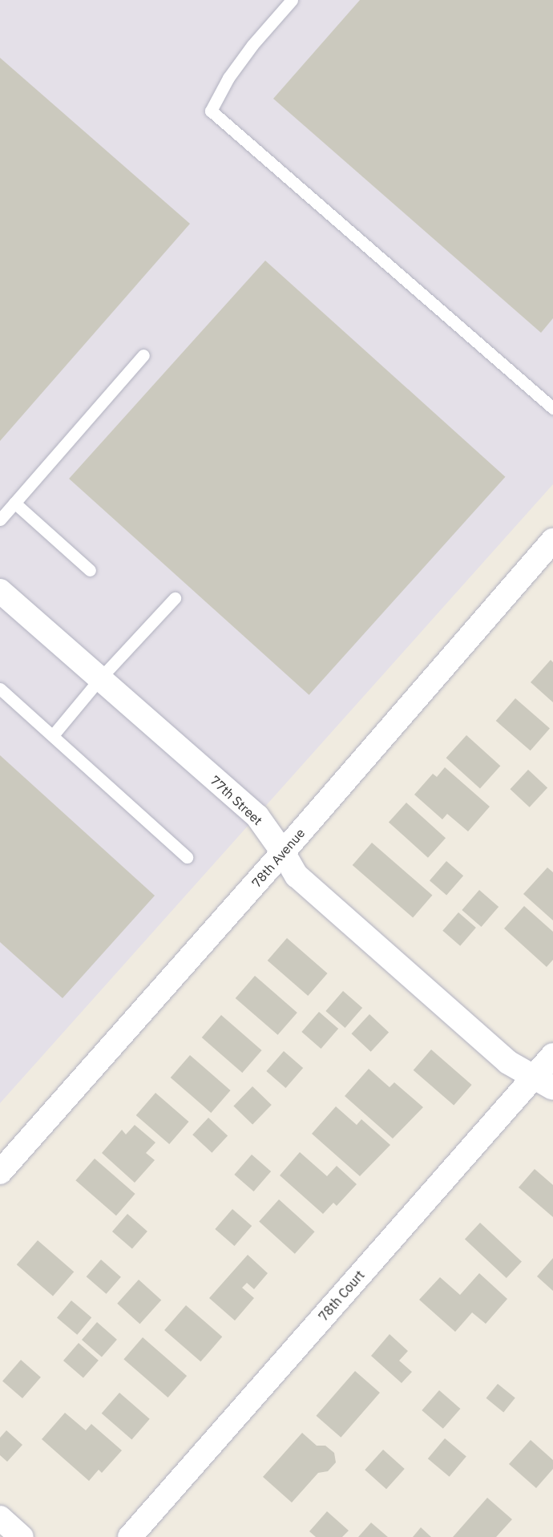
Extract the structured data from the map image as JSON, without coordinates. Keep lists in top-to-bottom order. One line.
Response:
{"streets":{"street":["77th Street","78th Avenue","78th Court"]},"crossings":[["77th Street","78th Avenue"],["77th Street","78th Court"]]}
